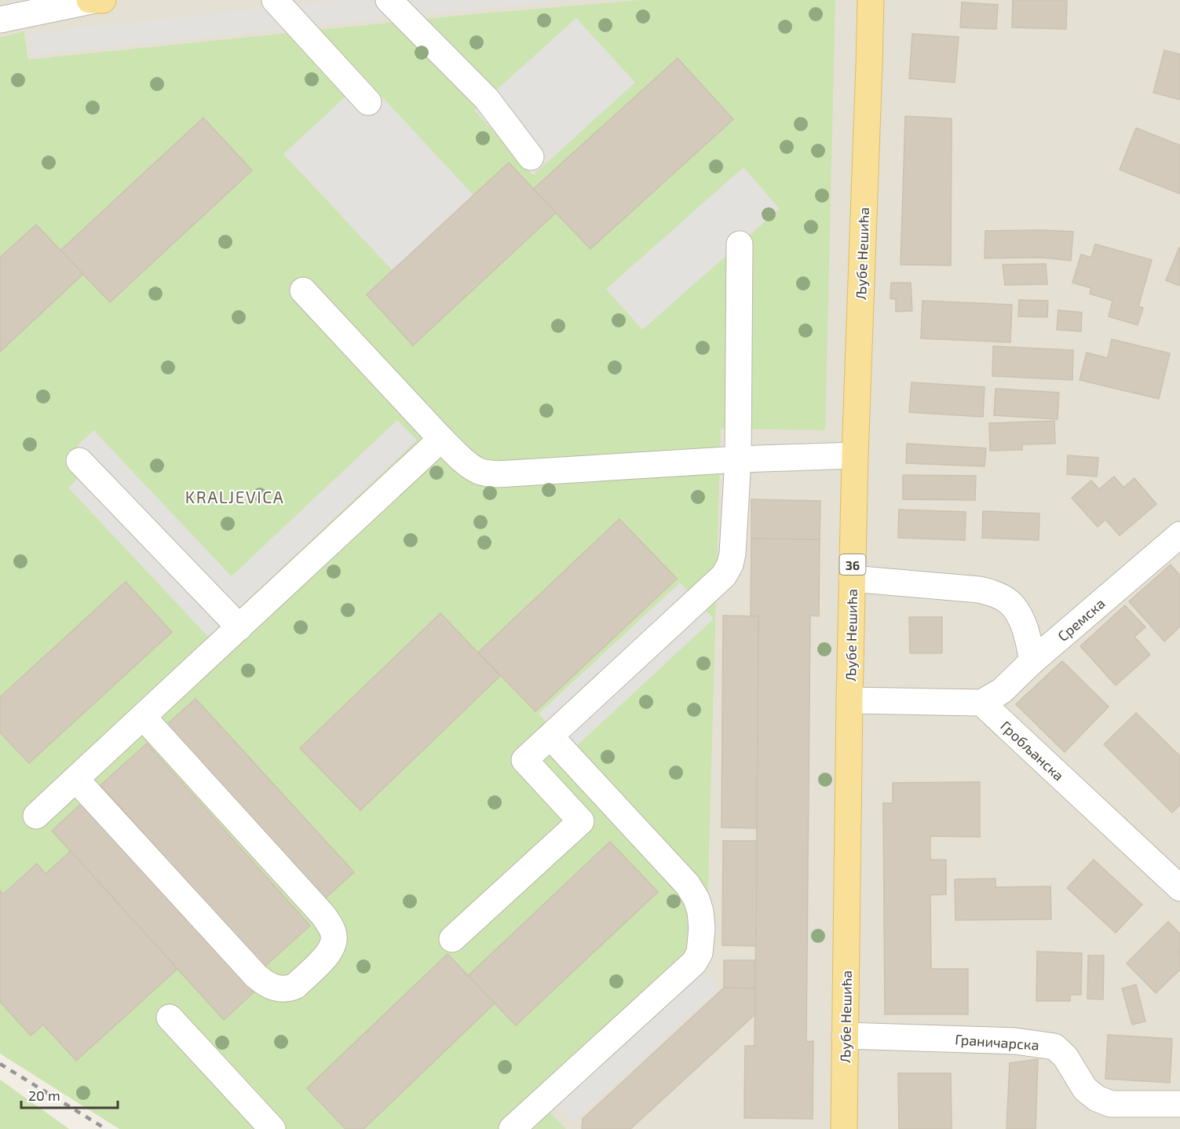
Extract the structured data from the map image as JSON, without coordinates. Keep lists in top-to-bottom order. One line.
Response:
{"streets":{"main road":["Љубе Нешића","36"],"street":["Сремска","Гробљанска","Граничарска"]},"crossings":[["Љубе Нешића","Граничарска"],["Сремска","Гробљанска"]],"districts":["KRALJEVICA"],"scale_bar":"20 m"}
